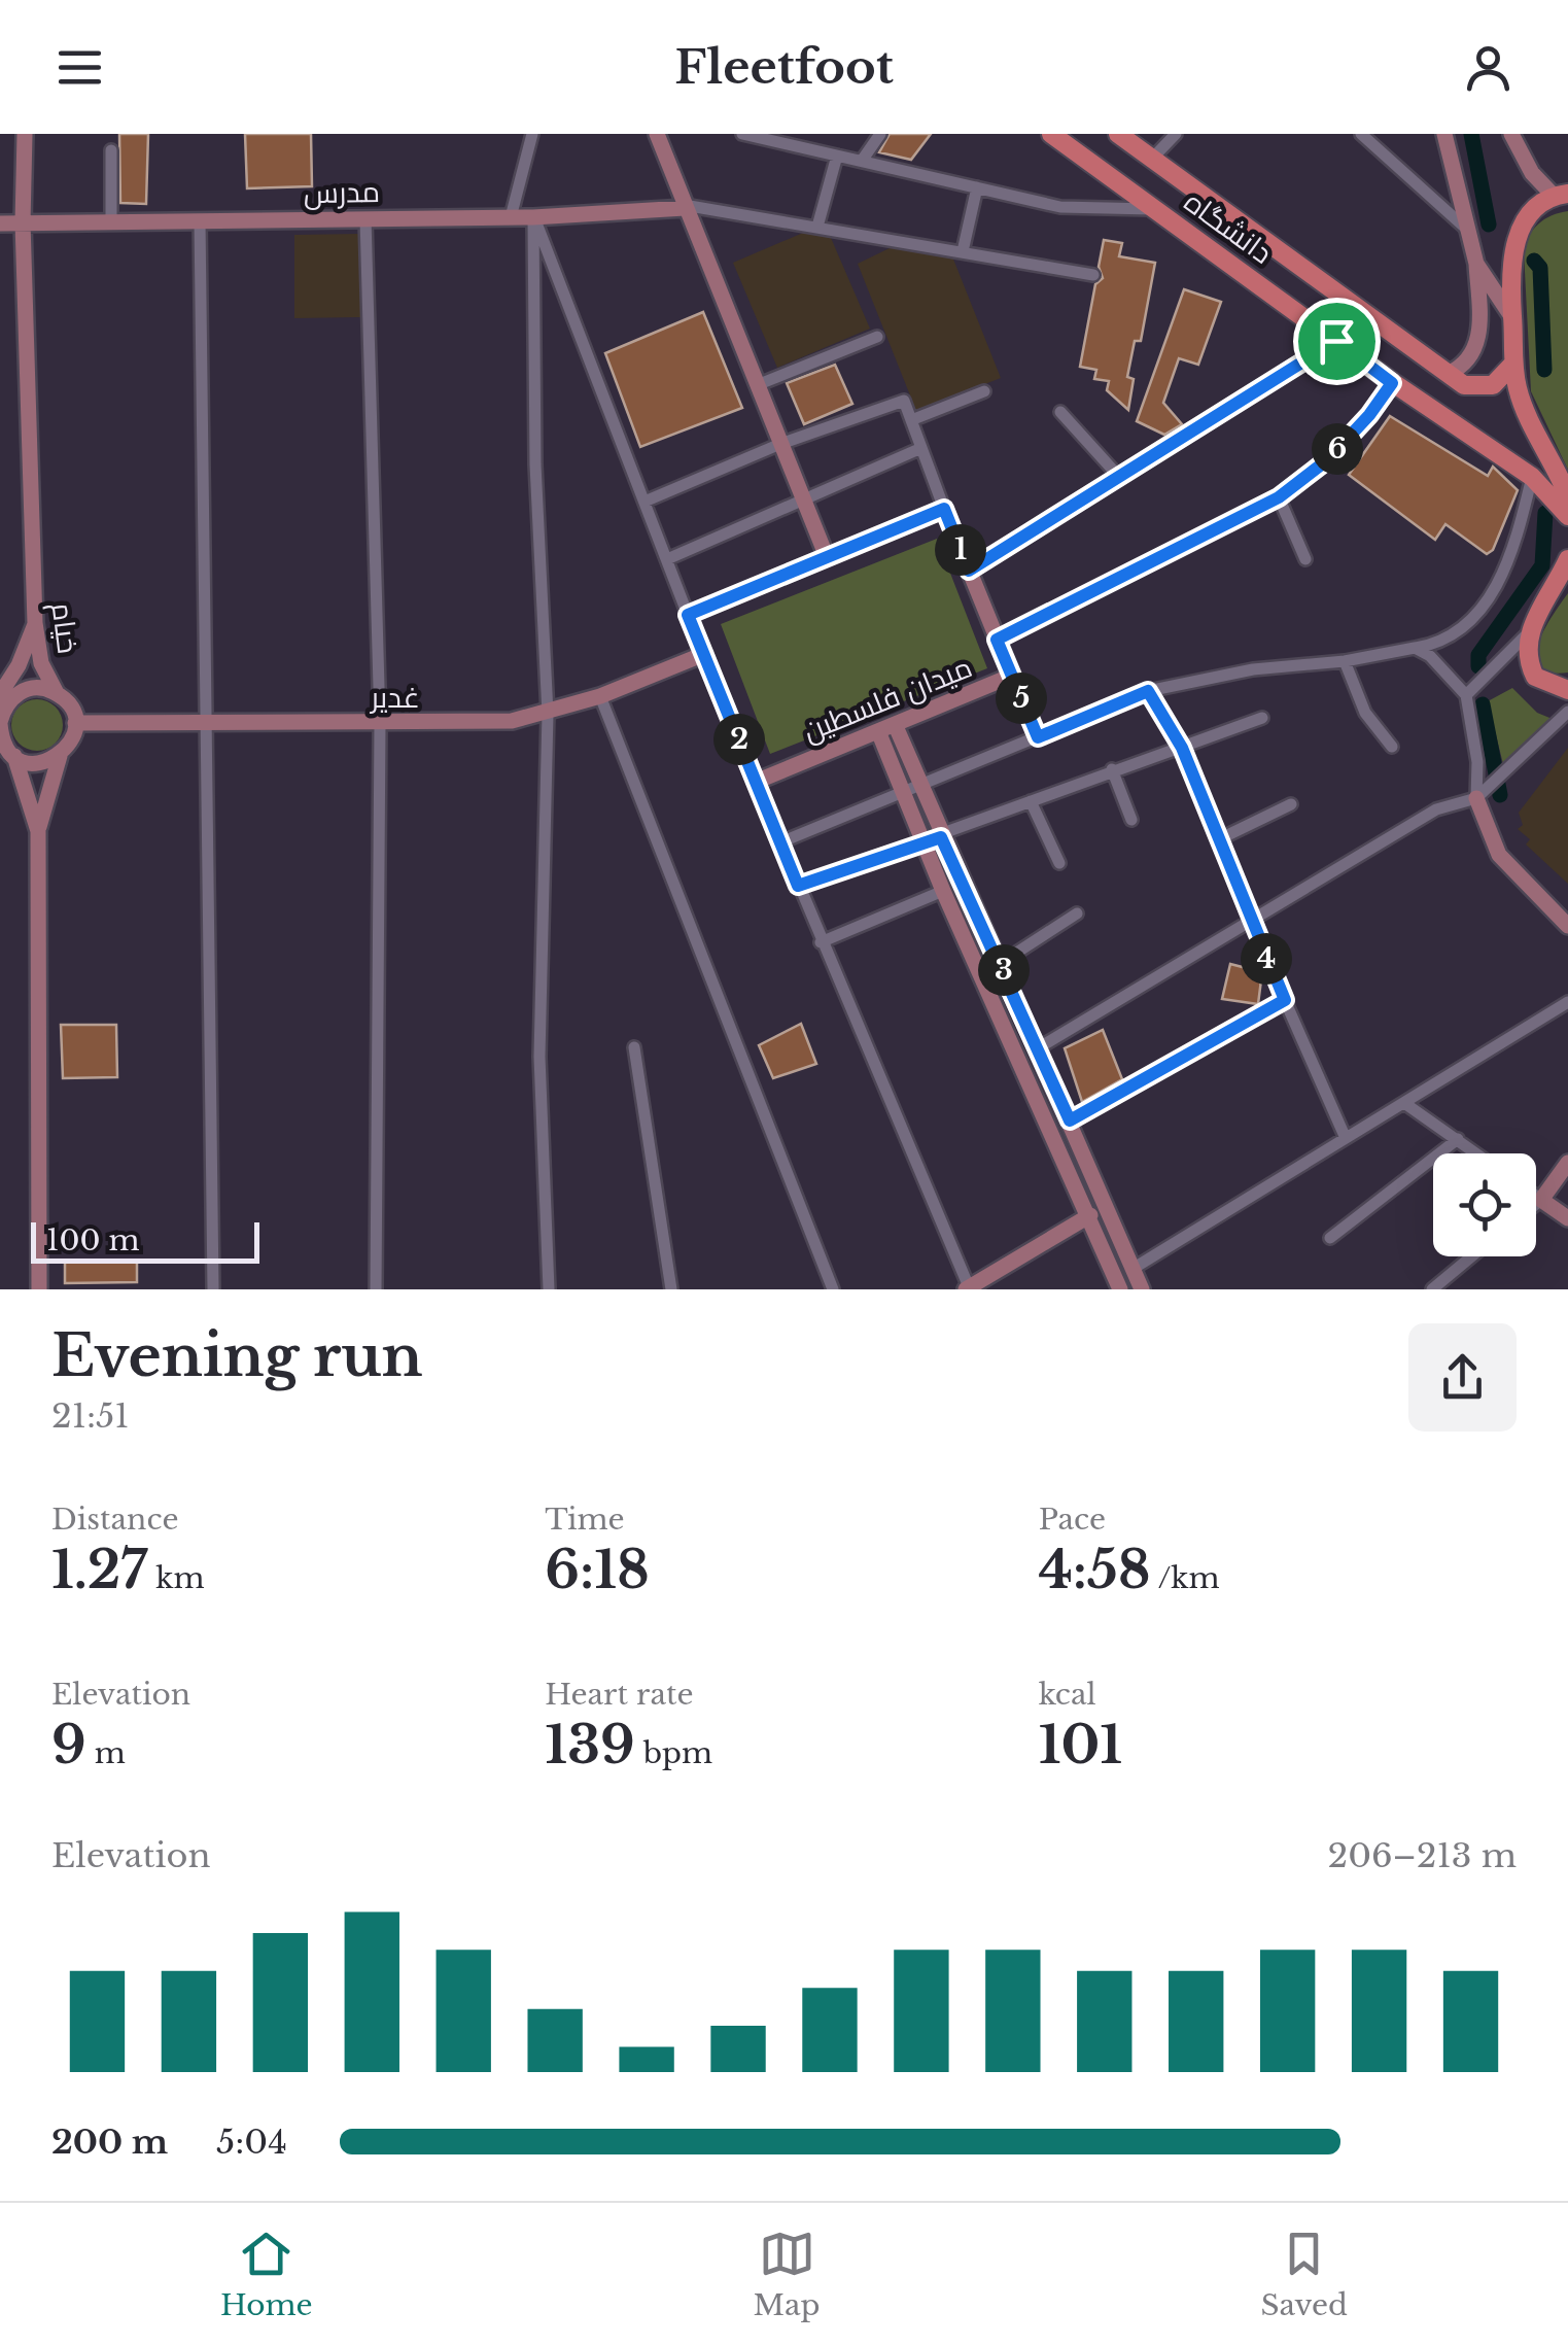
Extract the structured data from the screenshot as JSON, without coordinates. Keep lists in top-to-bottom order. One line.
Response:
{"streets":{"main road":["دانشگاه"],"street":["مدرس","خیام","غدیر","میدان فلسطین"]},"crossings":[["مدرس","خیام"],["خیام","غدیر"]],"scale_bar":"100 m","page":{"header":"Fleetfoot","pins":["6","1","5","2","4","3"],"scale":"100 m","heading":["Evening run","21:51"],"stats":[["Distance","1.27 km"],["Time","6:18"],["Pace","4:58 /km"],["Elevation","9 m"],["Heart rate","139 bpm"],["kcal","101"]],"chart":["Elevation","206–213 m"],"list":[{"name":"200 m","note":"5:04"}],"tabs":["Home","Map","Saved"]}}
